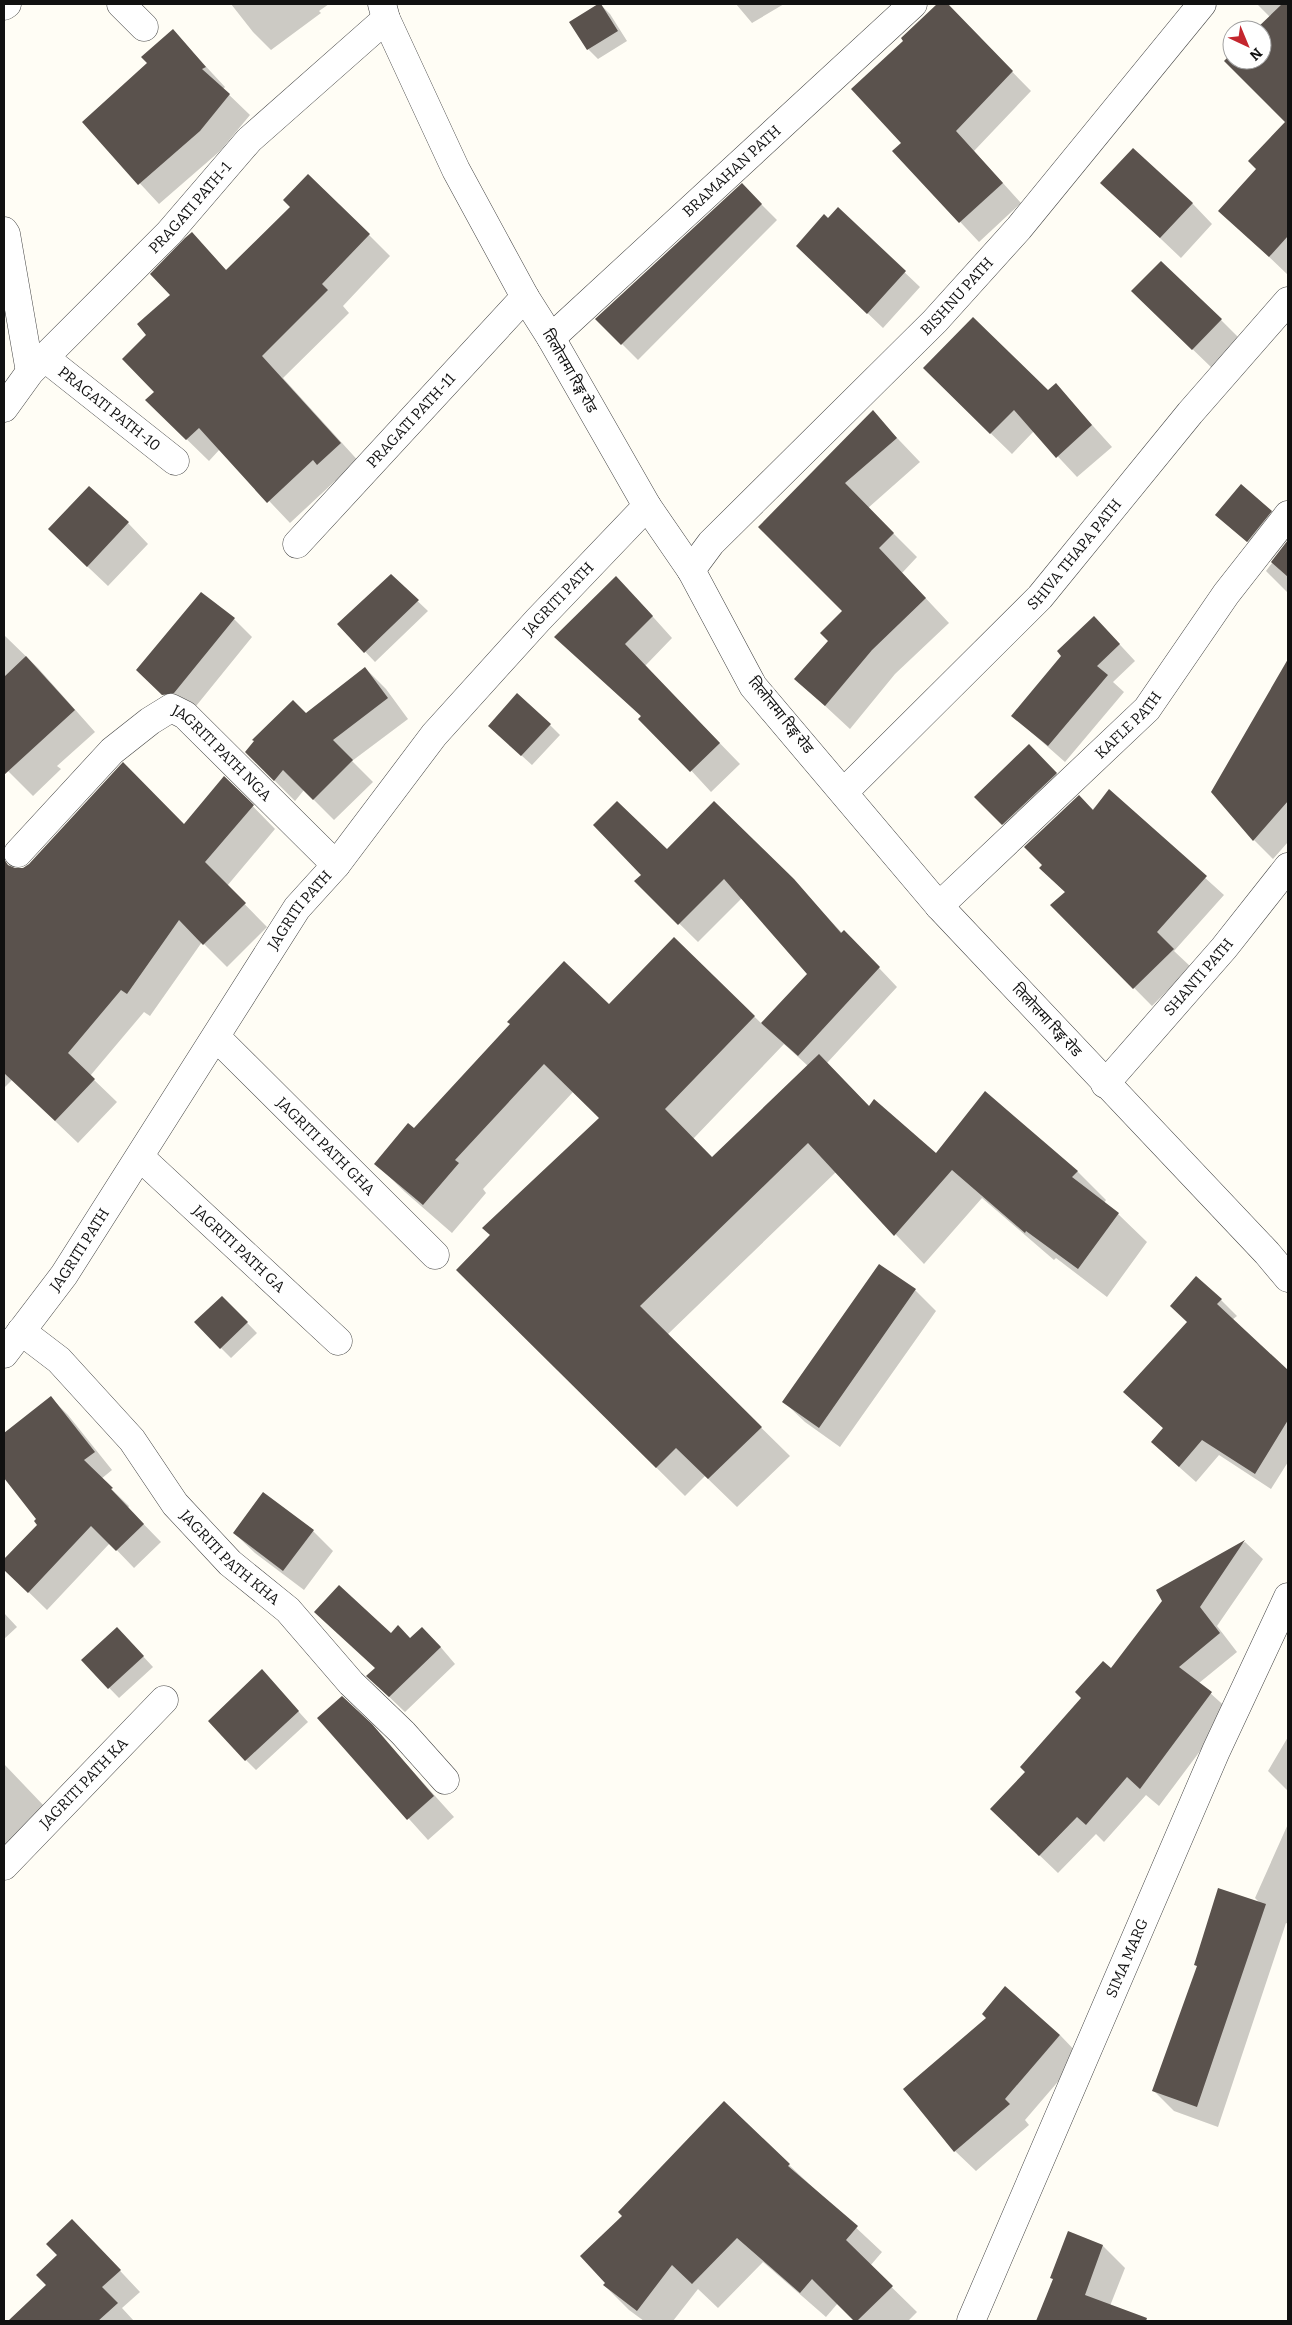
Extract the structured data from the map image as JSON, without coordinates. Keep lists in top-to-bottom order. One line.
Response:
{"streets":{"street":["BRAMAHAN PATH","PRAGATI PATH-1","BISHNU PATH","तिलोत्तमा रिङ्ग रोड","PRAGATI PATH-10","PRAGATI PATH-11","SHIVA THAPA PATH","JAGRITI PATH","KAFLE PATH","JAGRITI PATH NGA","SHANTI PATH","JAGRITI PATH GHA","JAGRITI PATH GA","JAGRITI PATH KHA","JAGRITI PATH KA","SIMA MARG"]},"crossings":[["BRAMAHAN PATH","तिलोत्तमा रिङ्ग रोड"],["PRAGATI PATH-1","तिलोत्तमा रिङ्ग रोड"],["PRAGATI PATH-1","PRAGATI PATH-10"],["BISHNU PATH","तिलोत्तमा रिङ्ग रोड"],["तिलोत्तमा रिङ्ग रोड","PRAGATI PATH-11"],["तिलोत्तमा रिङ्ग रोड","SHIVA THAPA PATH"],["तिलोत्तमा रिङ्ग रोड","JAGRITI PATH"],["तिलोत्तमा रिङ्ग रोड","KAFLE PATH"],["तिलोत्तमा रिङ्ग रोड","SHANTI PATH"],["JAGRITI PATH","JAGRITI PATH NGA"],["JAGRITI PATH","JAGRITI PATH GHA"],["JAGRITI PATH","JAGRITI PATH GA"],["JAGRITI PATH","JAGRITI PATH KHA"]],"north":"bottom right"}
